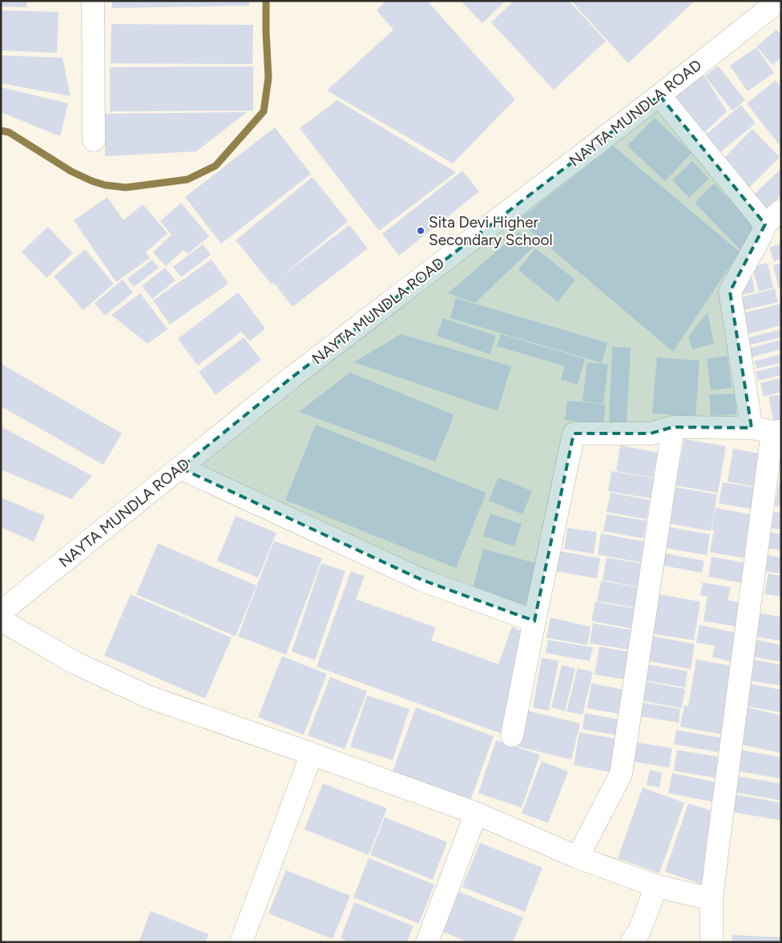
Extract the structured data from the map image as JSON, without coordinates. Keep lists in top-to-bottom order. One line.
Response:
{"streets":{"street":["NAYTA MUNDLA ROAD"]},"places":["Sita Devi Higher Secondary School"]}
